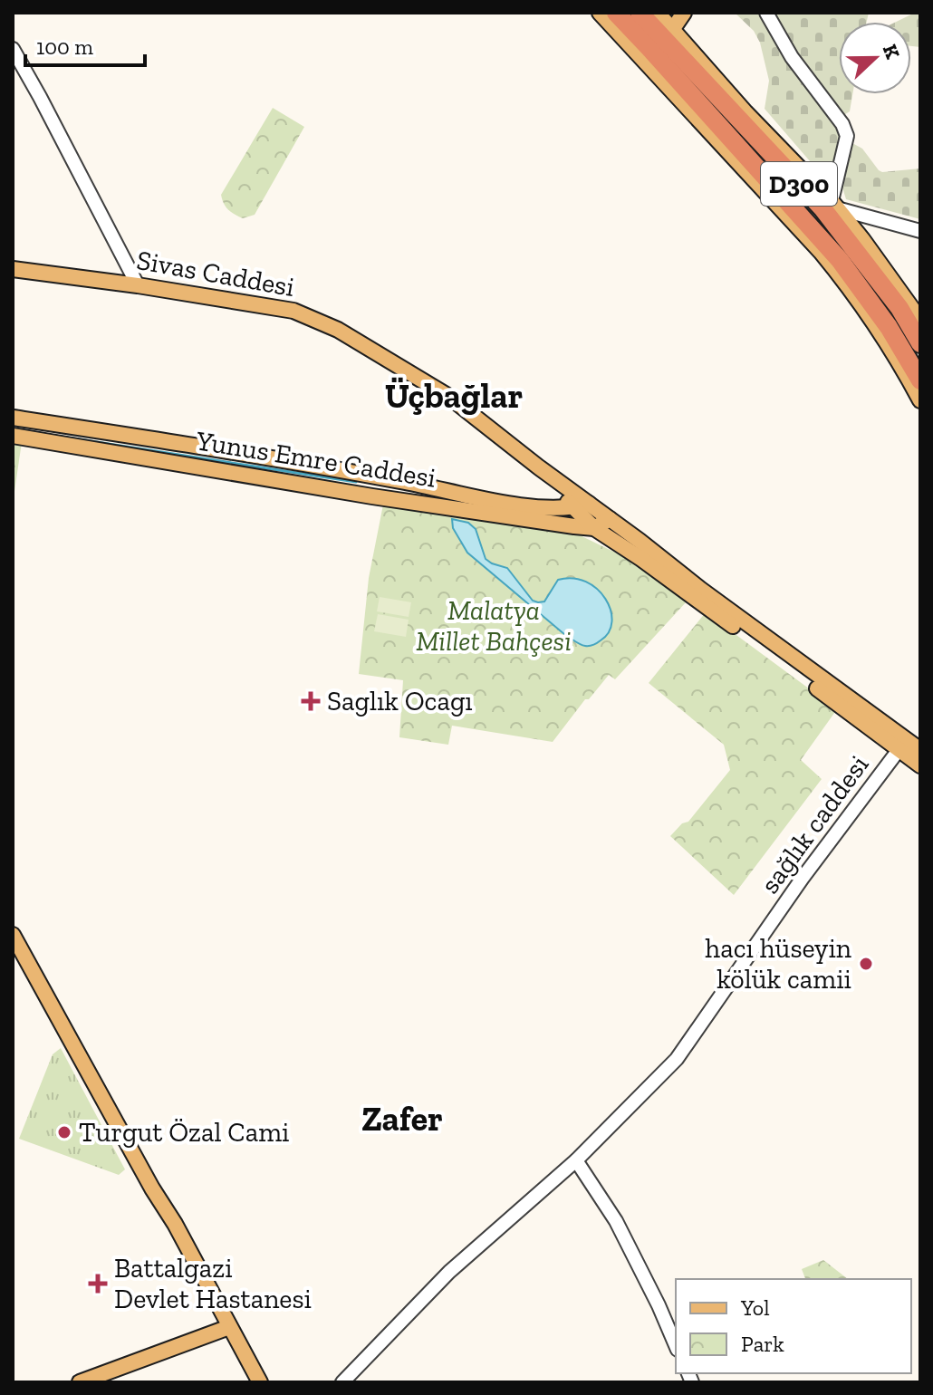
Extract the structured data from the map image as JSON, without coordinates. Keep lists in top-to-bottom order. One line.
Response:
{"streets":{"highway":["D300"],"main road":["Sivas Caddesi","Yunus Emre Caddesi"],"street":["sağlık caddesi"]},"districts":["Üçbağlar","Zafer"],"parks":["Malatya Millet Bahçesi"],"places":{"health":["Saglık Ocagı","Battalgazi Devlet Hastanesi"],"other":["hacı hüseyin kölük camii","Turgut Özal Cami"]},"legend":["Yol","Park"],"scale_bar":"100 m","north":"right"}
